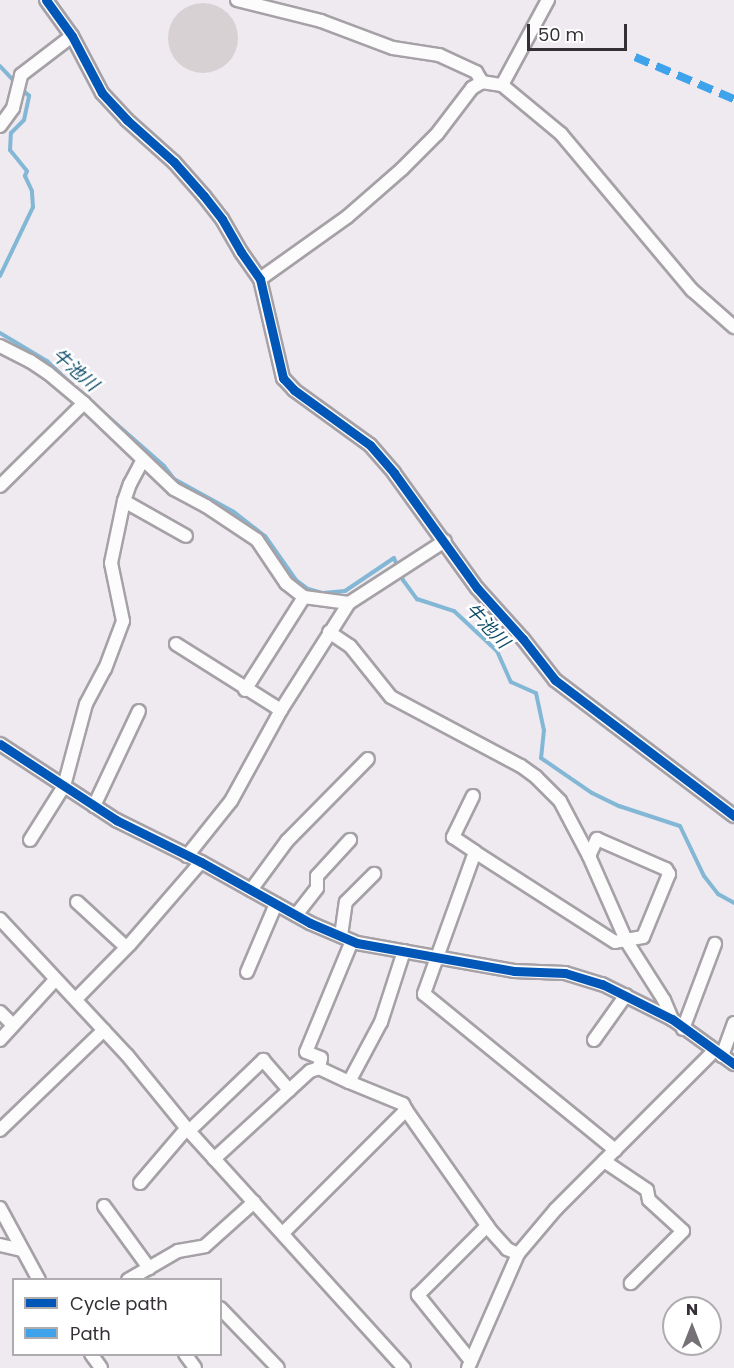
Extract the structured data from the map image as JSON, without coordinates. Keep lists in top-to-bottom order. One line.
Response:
{"water":["牛池川"],"legend":["Cycle path","Path"],"scale_bar":"50 m","north":"top"}
